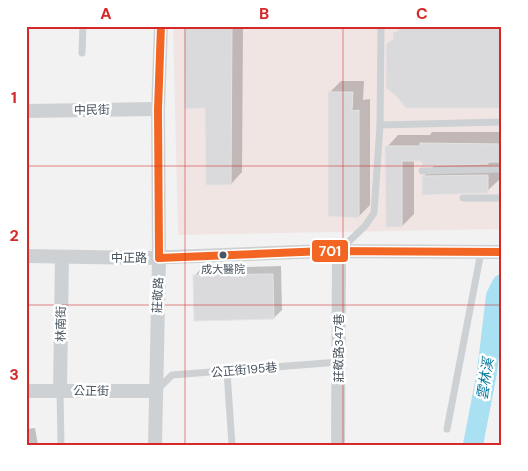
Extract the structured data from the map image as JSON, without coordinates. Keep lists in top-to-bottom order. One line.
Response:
{"streets":{"street":["中民街","中正路","莊敬路","林南街","莊敬路347巷","公正街"],"lane":["公正街195巷"]},"crossings":[["中民街","莊敬路"],["中正路","莊敬路"],["中正路","林南街"],["中正路","莊敬路347巷"],["莊敬路","公正街195巷"],["莊敬路","公正街"],["林南街","公正街"],["莊敬路347巷","公正街195巷"],["公正街195巷","公正街"]],"water":["雲林溪"],"places":["成大醫院"],"lines":["transit line 701"],"grid":{"columns":["A","B","C"],"rows":["1","2","3"]}}
